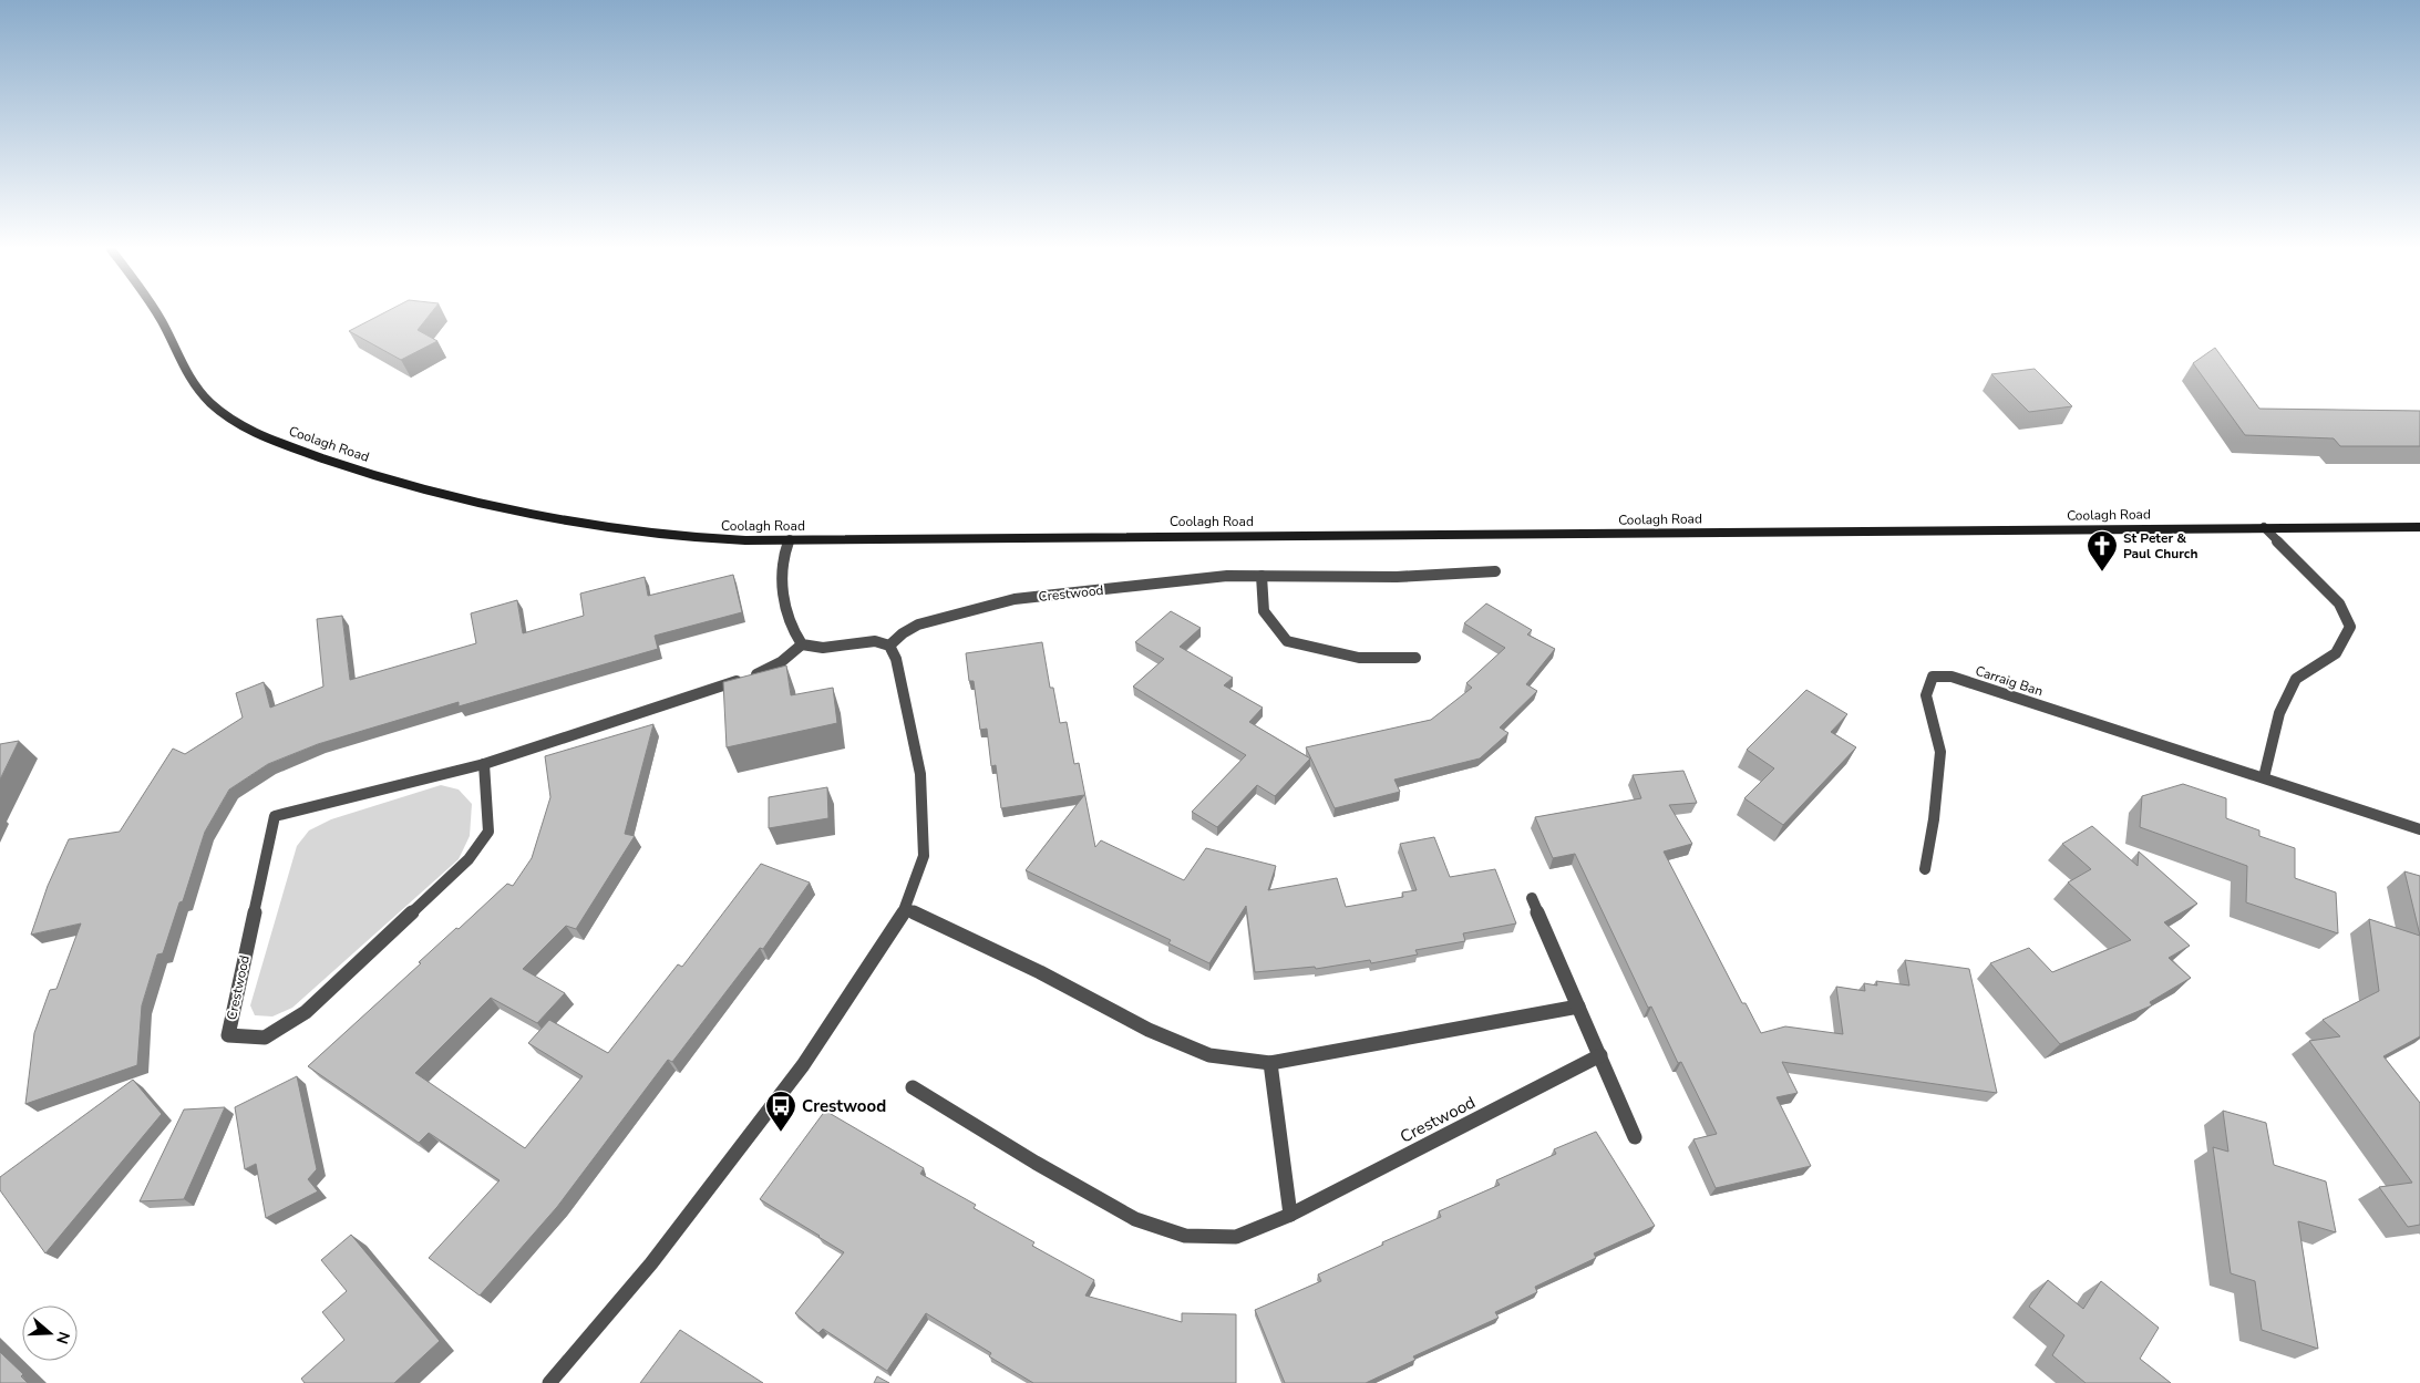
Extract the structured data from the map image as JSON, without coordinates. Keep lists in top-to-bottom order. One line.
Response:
{"streets":{"street":["Coolagh Road","Crestwood","Carraig Ban"]},"places":{"church":["St Peter & Paul Church"],"bus stop":["Crestwood"]},"north":"right"}
